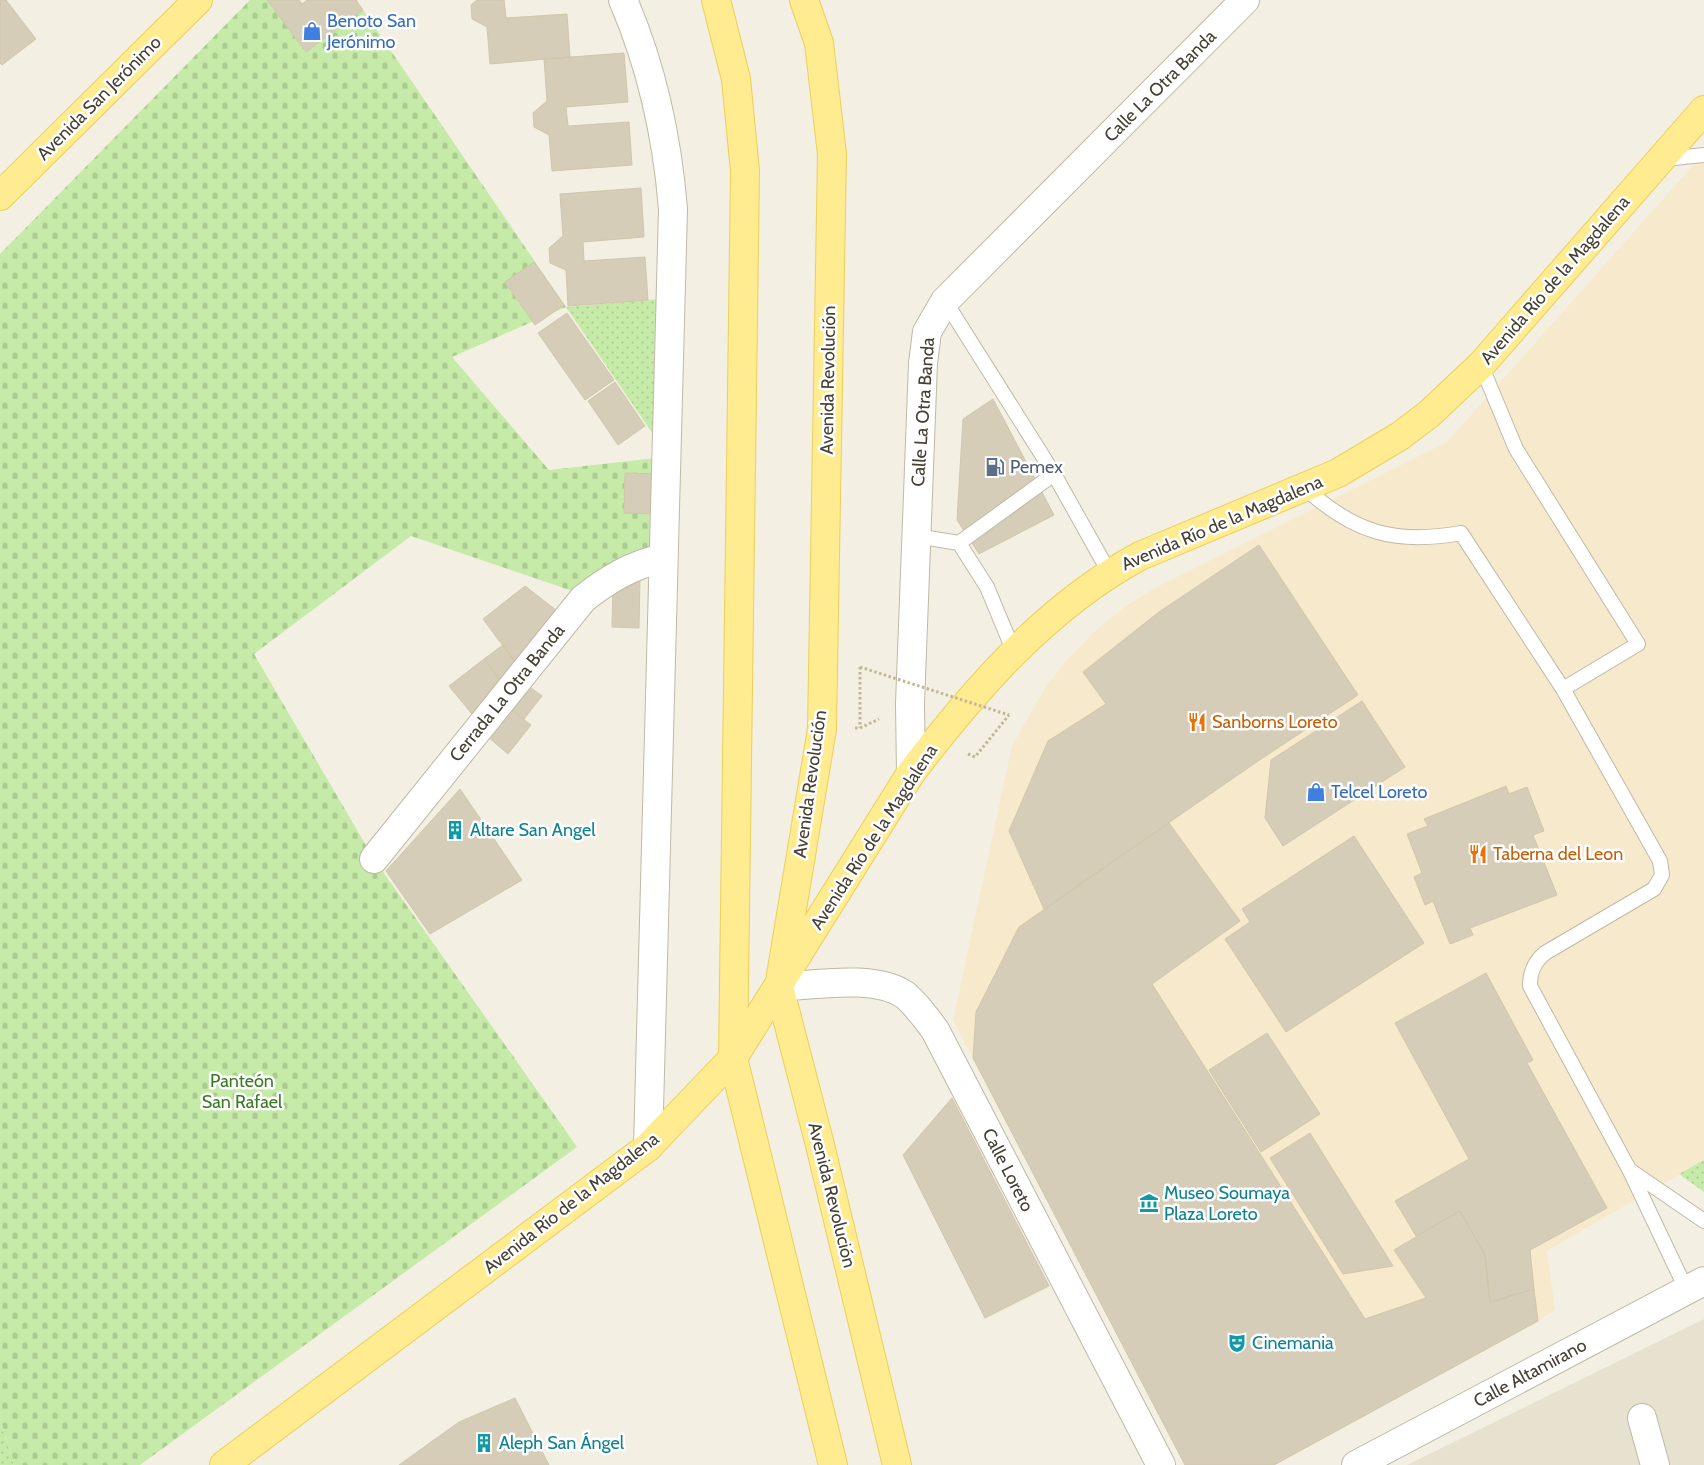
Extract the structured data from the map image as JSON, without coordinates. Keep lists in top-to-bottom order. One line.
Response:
{"streets":{"main road":["Avenida San Jerónimo","Avenida Río de la Magdalena","Avenida Revolución"],"street":["Calle La Otra Banda","Cerrada La Otra Banda","Calle Loreto","Calle Altamirano"]},"crossings":[["Calle La Otra Banda","Avenida Río de la Magdalena"],["Avenida Río de la Magdalena","Avenida Revolución"],["Avenida Río de la Magdalena","Calle Loreto"],["Avenida Revolución","Calle Loreto"]],"parks":["Panteón San Rafael"],"places":{"shop":["Benoto San Jerónimo","Telcel Loreto"],"fuel station":["Pemex"],"restaurant":["Sanborns Loreto","Taberna del Leon"],"building":["Altare San Angel","Aleph San Ángel"],"museum":["Museo Soumaya Plaza Loreto"],"theatre":["Cinemania"]}}
